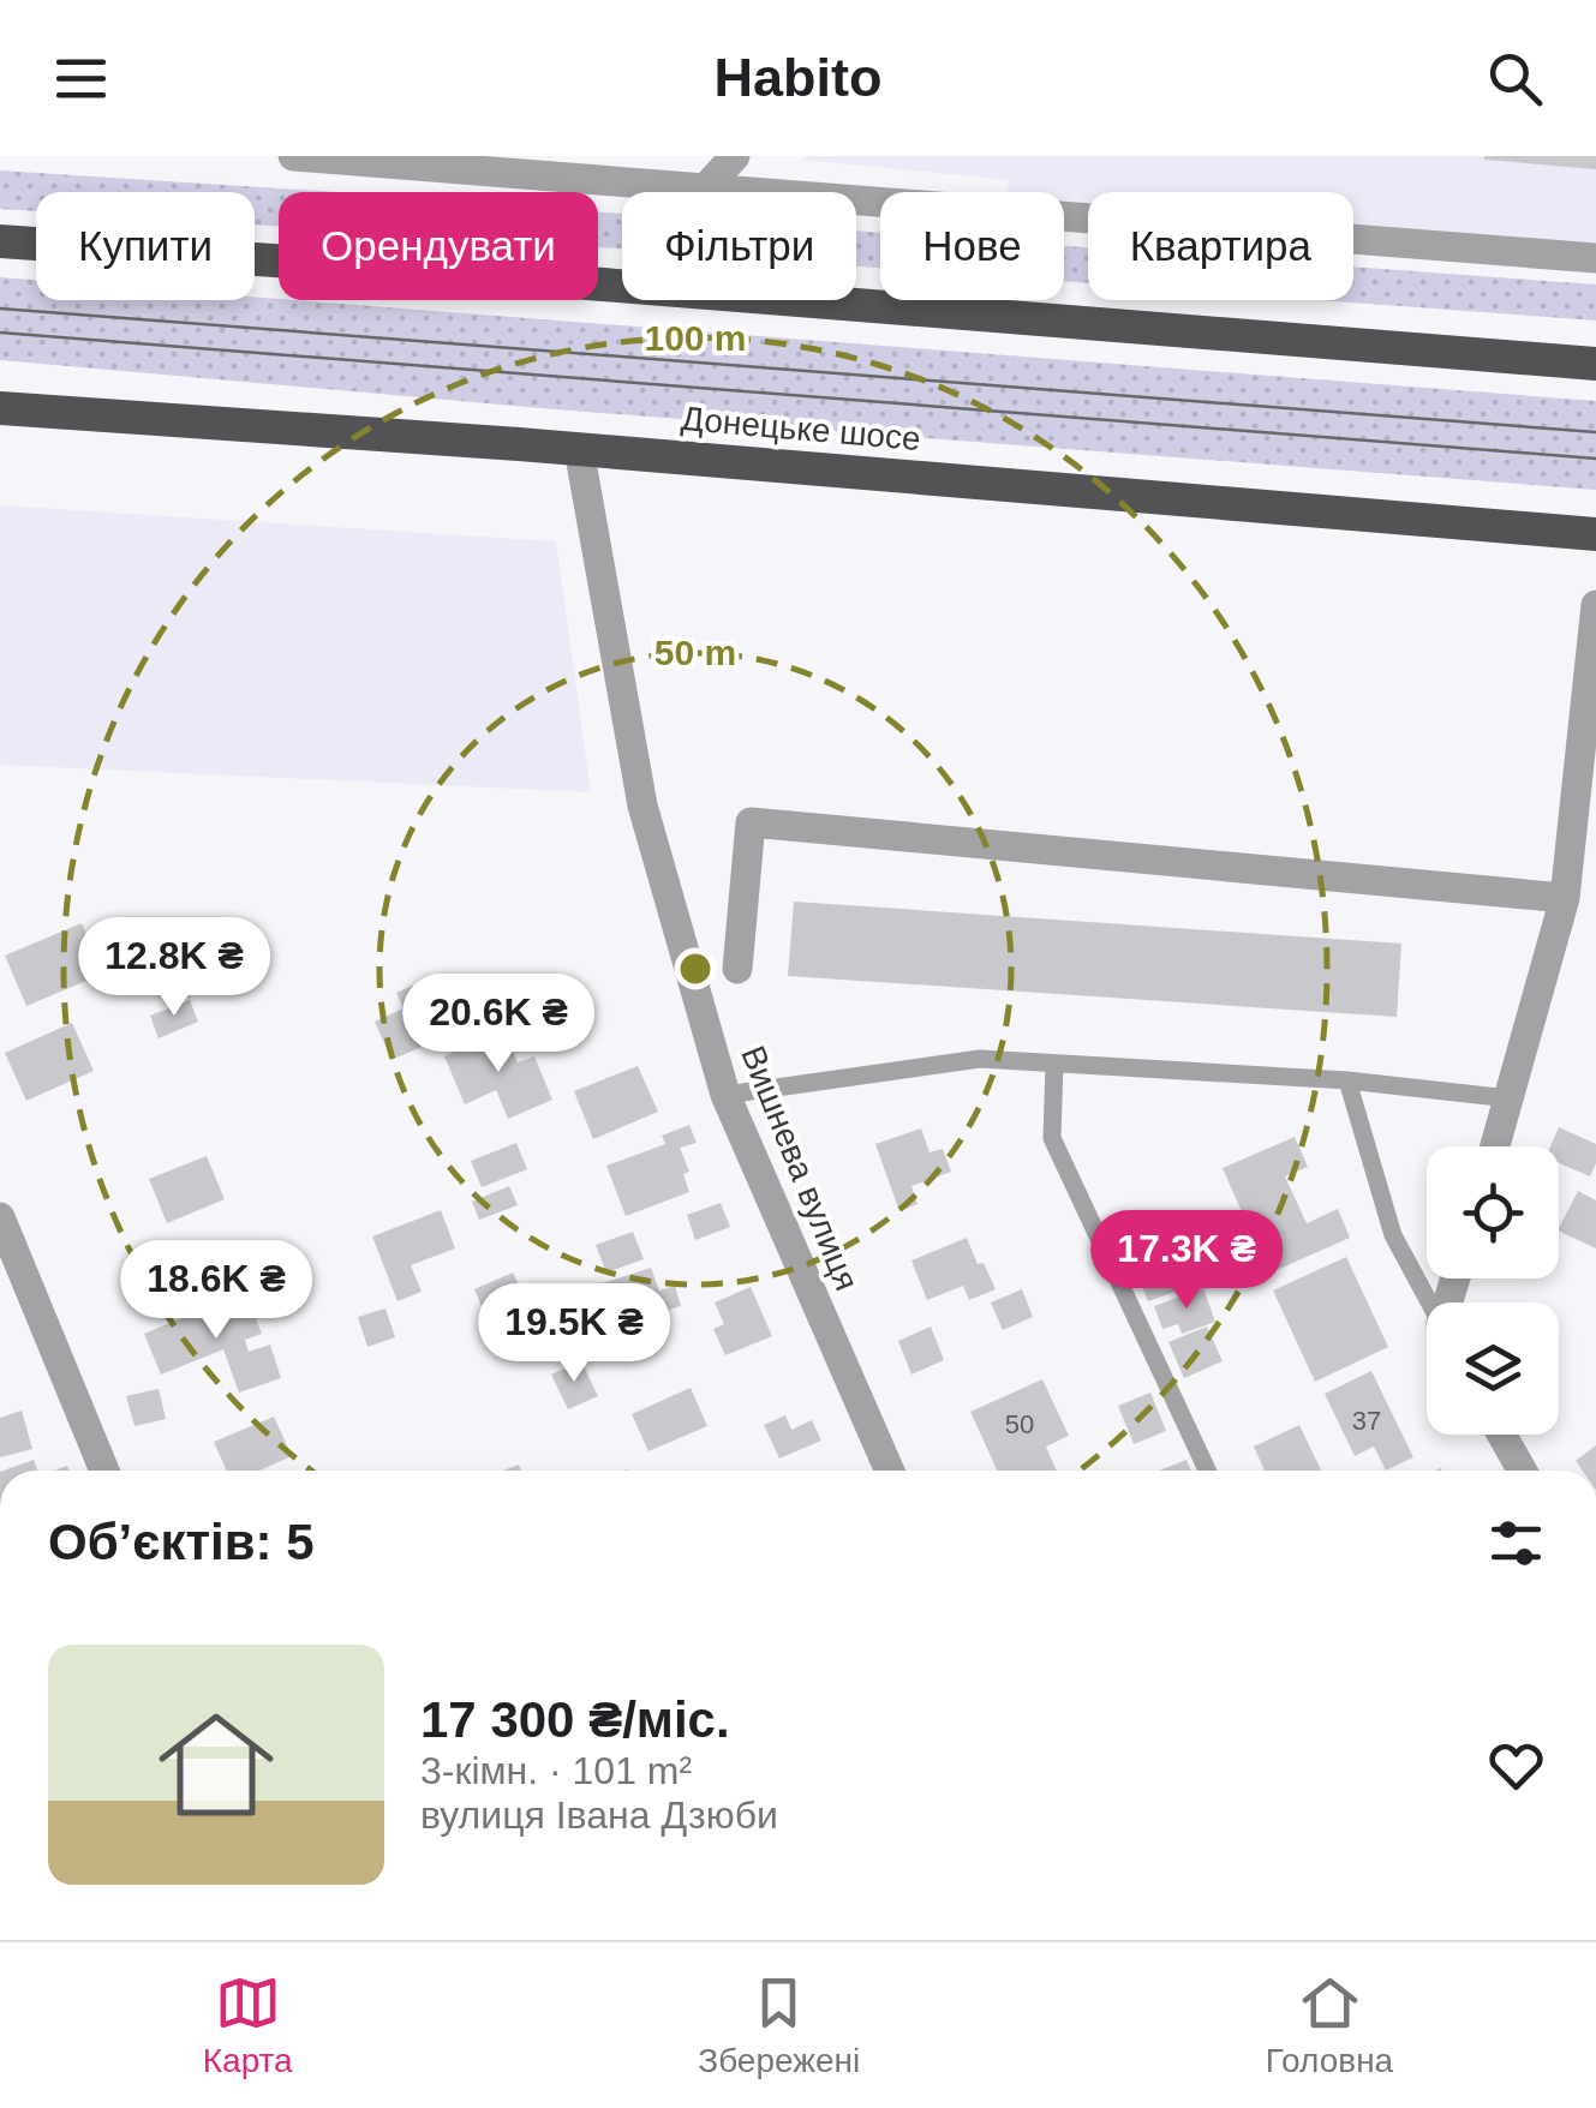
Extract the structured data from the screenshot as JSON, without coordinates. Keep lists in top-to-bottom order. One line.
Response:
{"streets":{"highway":["Донецьке шосе"],"street":["Вишнева вулиця"]},"crossings":[["Донецьке шосе","Вишнева вулиця"]],"house_numbers":["37","50"],"page":{"header":"Habito","chip":["Купити","Орендувати","Фільтри","Нове","Квартира"],"price":["12.8K ₴","20.6K ₴","17.3K ₴","18.6K ₴","19.5K ₴"],"heading":"Об’єктів: 5","list":[{"name":"17 300 ₴/міс.","note":"3-кімн. · 101 m² · вулиця Івана Дзюби"}],"tabs":["Карта","Збережені","Головна"]},"rings":["100 m","50 m"]}
